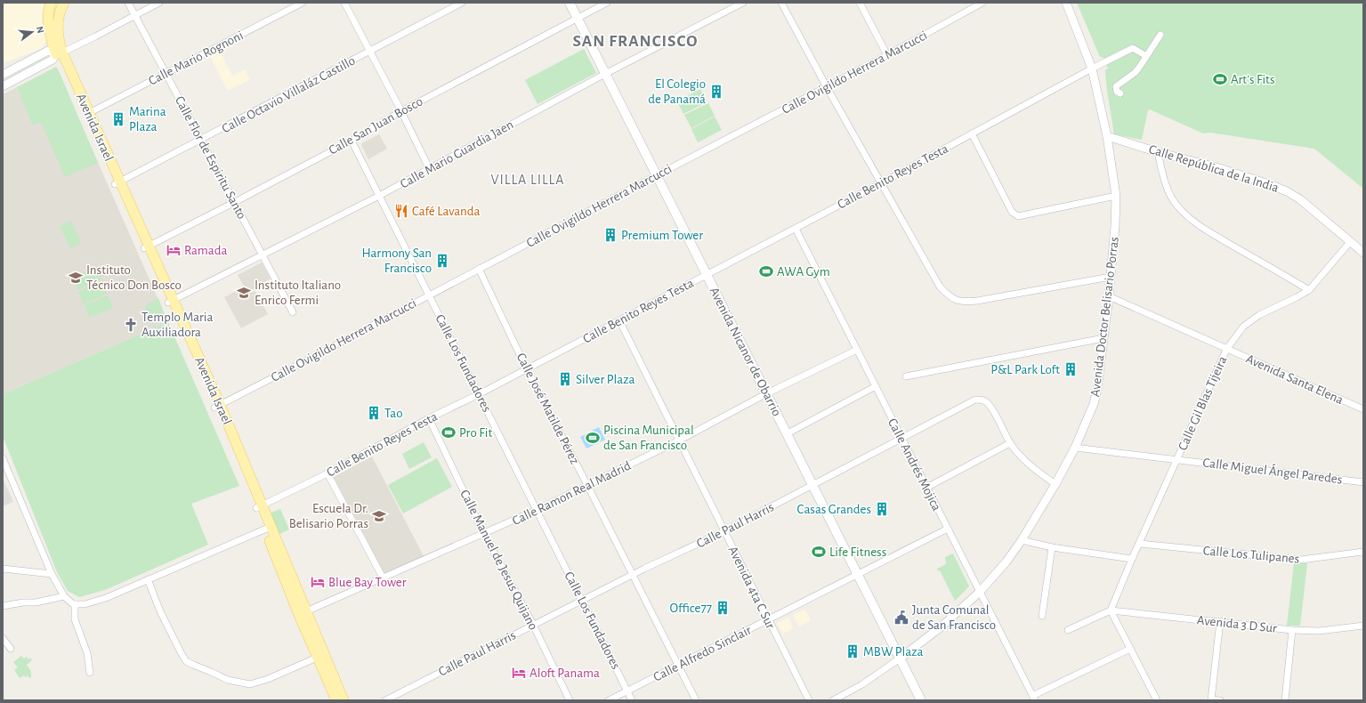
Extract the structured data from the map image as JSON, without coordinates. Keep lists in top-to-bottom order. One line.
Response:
{"streets":{"main road":["Avenida Israel","Avenida Nicanor de Obarrio"],"street":["Calle Mario Rognoni","Calle Ovigildo Herrera Marcucci","Calle Octavio Villaláz Castillo","Calle San Juan Bosco","Calle Mario Guardia Jaen","Calle Flor de Espiritu Santo","Calle República de la India","Calle Benito Reyes Testa","Avenida Doctor Belisario Porras","Calle Los Fundadores","Avenida Santa Elena","Calle Gil Blas Tijeira","Calle José Matilde Pérez","Calle Andrés Mojica","Calle Miguel Ángel Paredes","Calle Ramon Real Madrid","Calle Paul Harris","Calle Los Tulipanes","Calle Manuel de Jesus Quijano","Avenida 4ta C Sur","Avenida 3 D Sur","Calle Alfredo Sinclair"]},"crossings":[["Calle Mario Rognoni","Avenida Israel"],["Calle Mario Rognoni","Calle Flor de Espiritu Santo"],["Calle Ovigildo Herrera Marcucci","Avenida Israel"],["Calle Ovigildo Herrera Marcucci","Avenida Nicanor de Obarrio"],["Calle Ovigildo Herrera Marcucci","Calle Los Fundadores"],["Calle Ovigildo Herrera Marcucci","Calle José Matilde Pérez"],["Calle Octavio Villaláz Castillo","Avenida Israel"],["Calle Octavio Villaláz Castillo","Calle Flor de Espiritu Santo"],["Calle San Juan Bosco","Avenida Israel"],["Calle San Juan Bosco","Calle Flor de Espiritu Santo"],["Calle San Juan Bosco","Avenida Nicanor de Obarrio"],["Calle San Juan Bosco","Calle Los Fundadores"],["Avenida Israel","Calle Mario Guardia Jaen"],["Avenida Israel","Calle Benito Reyes Testa"],["Avenida Israel","Calle Ramon Real Madrid"],["Calle Mario Guardia Jaen","Calle Flor de Espiritu Santo"],["Calle Mario Guardia Jaen","Avenida Nicanor de Obarrio"],["Calle Mario Guardia Jaen","Calle Los Fundadores"],["Calle República de la India","Avenida Doctor Belisario Porras"],["Calle República de la India","Calle Gil Blas Tijeira"],["Calle Benito Reyes Testa","Avenida Doctor Belisario Porras"],["Calle Benito Reyes Testa","Avenida Nicanor de Obarrio"],["Calle Benito Reyes Testa","Calle Los Fundadores"],["Calle Benito Reyes Testa","Calle José Matilde Pérez"],["Calle Benito Reyes Testa","Calle Andrés Mojica"],["Calle Benito Reyes Testa","Calle Manuel de Jesus Quijano"],["Calle Benito Reyes Testa","Avenida 4ta C Sur"],["Avenida Doctor Belisario Porras","Avenida Nicanor de Obarrio"],["Avenida Doctor Belisario Porras","Avenida Santa Elena"],["Avenida Doctor Belisario Porras","Calle Andrés Mojica"],["Avenida Doctor Belisario Porras","Calle Miguel Ángel Paredes"],["Avenida Doctor Belisario Porras","Calle Paul Harris"],["Avenida Nicanor de Obarrio","Calle Ramon Real Madrid"],["Avenida Nicanor de Obarrio","Calle Paul Harris"],["Avenida Nicanor de Obarrio","Calle Alfredo Sinclair"],["Calle Los Fundadores","Calle Ramon Real Madrid"],["Calle Los Fundadores","Calle Paul Harris"],["Calle Los Fundadores","Calle Alfredo Sinclair"],["Avenida Santa Elena","Calle Gil Blas Tijeira"],["Calle Gil Blas Tijeira","Calle Miguel Ángel Paredes"],["Calle Gil Blas Tijeira","Calle Los Tulipanes"],["Calle Gil Blas Tijeira","Avenida 3 D Sur"],["Calle José Matilde Pérez","Calle Ramon Real Madrid"],["Calle José Matilde Pérez","Calle Paul Harris"],["Calle José Matilde Pérez","Calle Alfredo Sinclair"],["Calle Andrés Mojica","Calle Ramon Real Madrid"],["Calle Andrés Mojica","Calle Paul Harris"],["Calle Andrés Mojica","Calle Alfredo Sinclair"],["Calle Ramon Real Madrid","Calle Manuel de Jesus Quijano"],["Calle Ramon Real Madrid","Avenida 4ta C Sur"],["Calle Paul Harris","Calle Manuel de Jesus Quijano"],["Calle Paul Harris","Avenida 4ta C Sur"],["Avenida 4ta C Sur","Calle Alfredo Sinclair"]],"districts":["SAN FRANCISCO","VILLA LILLA"],"places":{"sports":["Art's Fits","AWA Gym","Pro Fit","Piscina Municipal de San Francisco","Life Fitness"],"building":["El Colegio de Panamá","Marina Plaza","Premium Tower","Harmony San Francisco","P&L Park Loft","Silver Plaza","Tao","Casas Grandes","Office77","MBW Plaza"],"restaurant":["Café Lavanda"],"hotel":["Ramada","Blue Bay Tower","Aloft Panama"],"school or university":["Instituto Técnico Don Bosco","Instituto Italiano Enrico Fermi","Escuela Dr. Belisario Porras"],"church":["Templo Maria Auxiliadora"],"public building":["Junta Comunal de San Francisco"]},"north":"right"}
